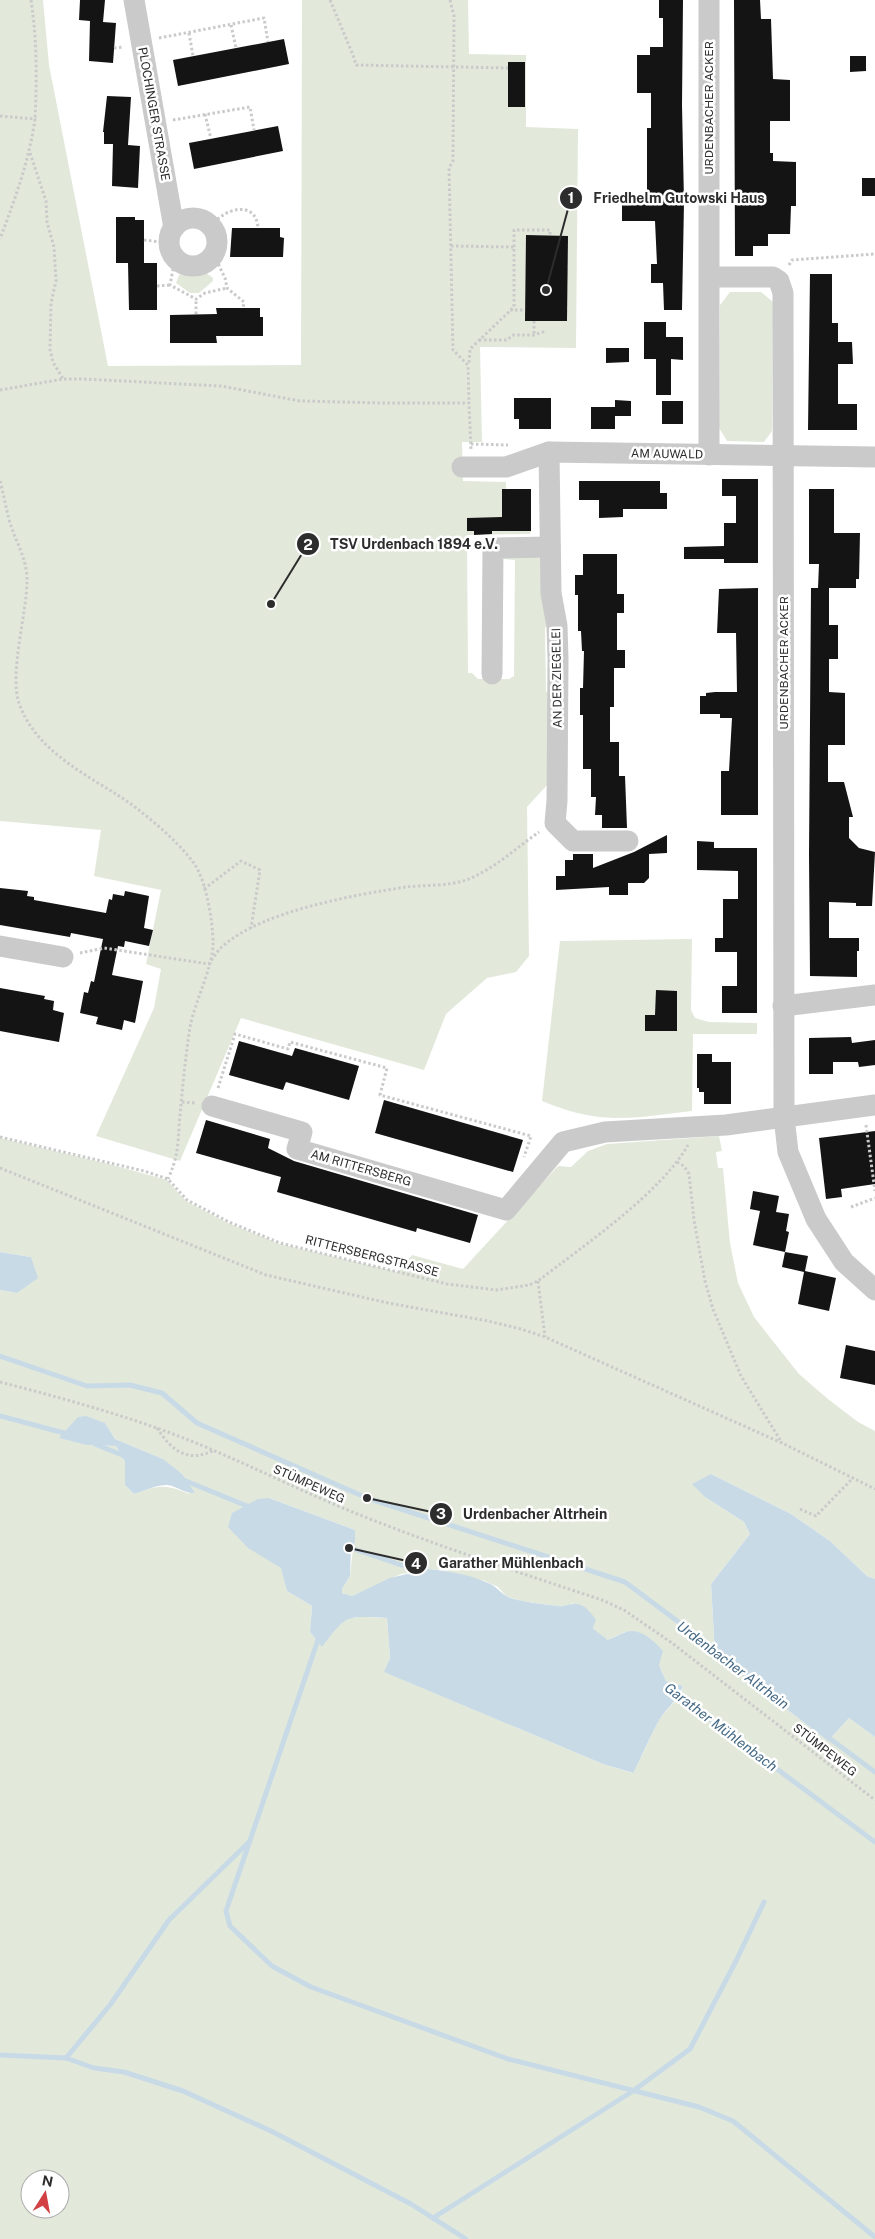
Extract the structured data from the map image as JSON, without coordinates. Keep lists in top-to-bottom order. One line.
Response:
{"streets":{"street":["URDENBACHER ACKER","PLOCHINGER STRASSE","AM AUWALD","AN DER ZIEGELEI","AM RITTERSBERG"],"path":["RITTERSBERGSTRASSE","STÜMPEWEG"]},"crossings":[["URDENBACHER ACKER","AM AUWALD"],["URDENBACHER ACKER","AM RITTERSBERG"],["AM AUWALD","AN DER ZIEGELEI"],["AM RITTERSBERG","RITTERSBERGSTRASSE"]],"water":["Urdenbacher Altrhein","Garather Mühlenbach"],"places":["Friedhelm Gutowski Haus","TSV Urdenbach 1894 e.V.","Urdenbacher Altrhein","Garather Mühlenbach"],"north":"top"}
